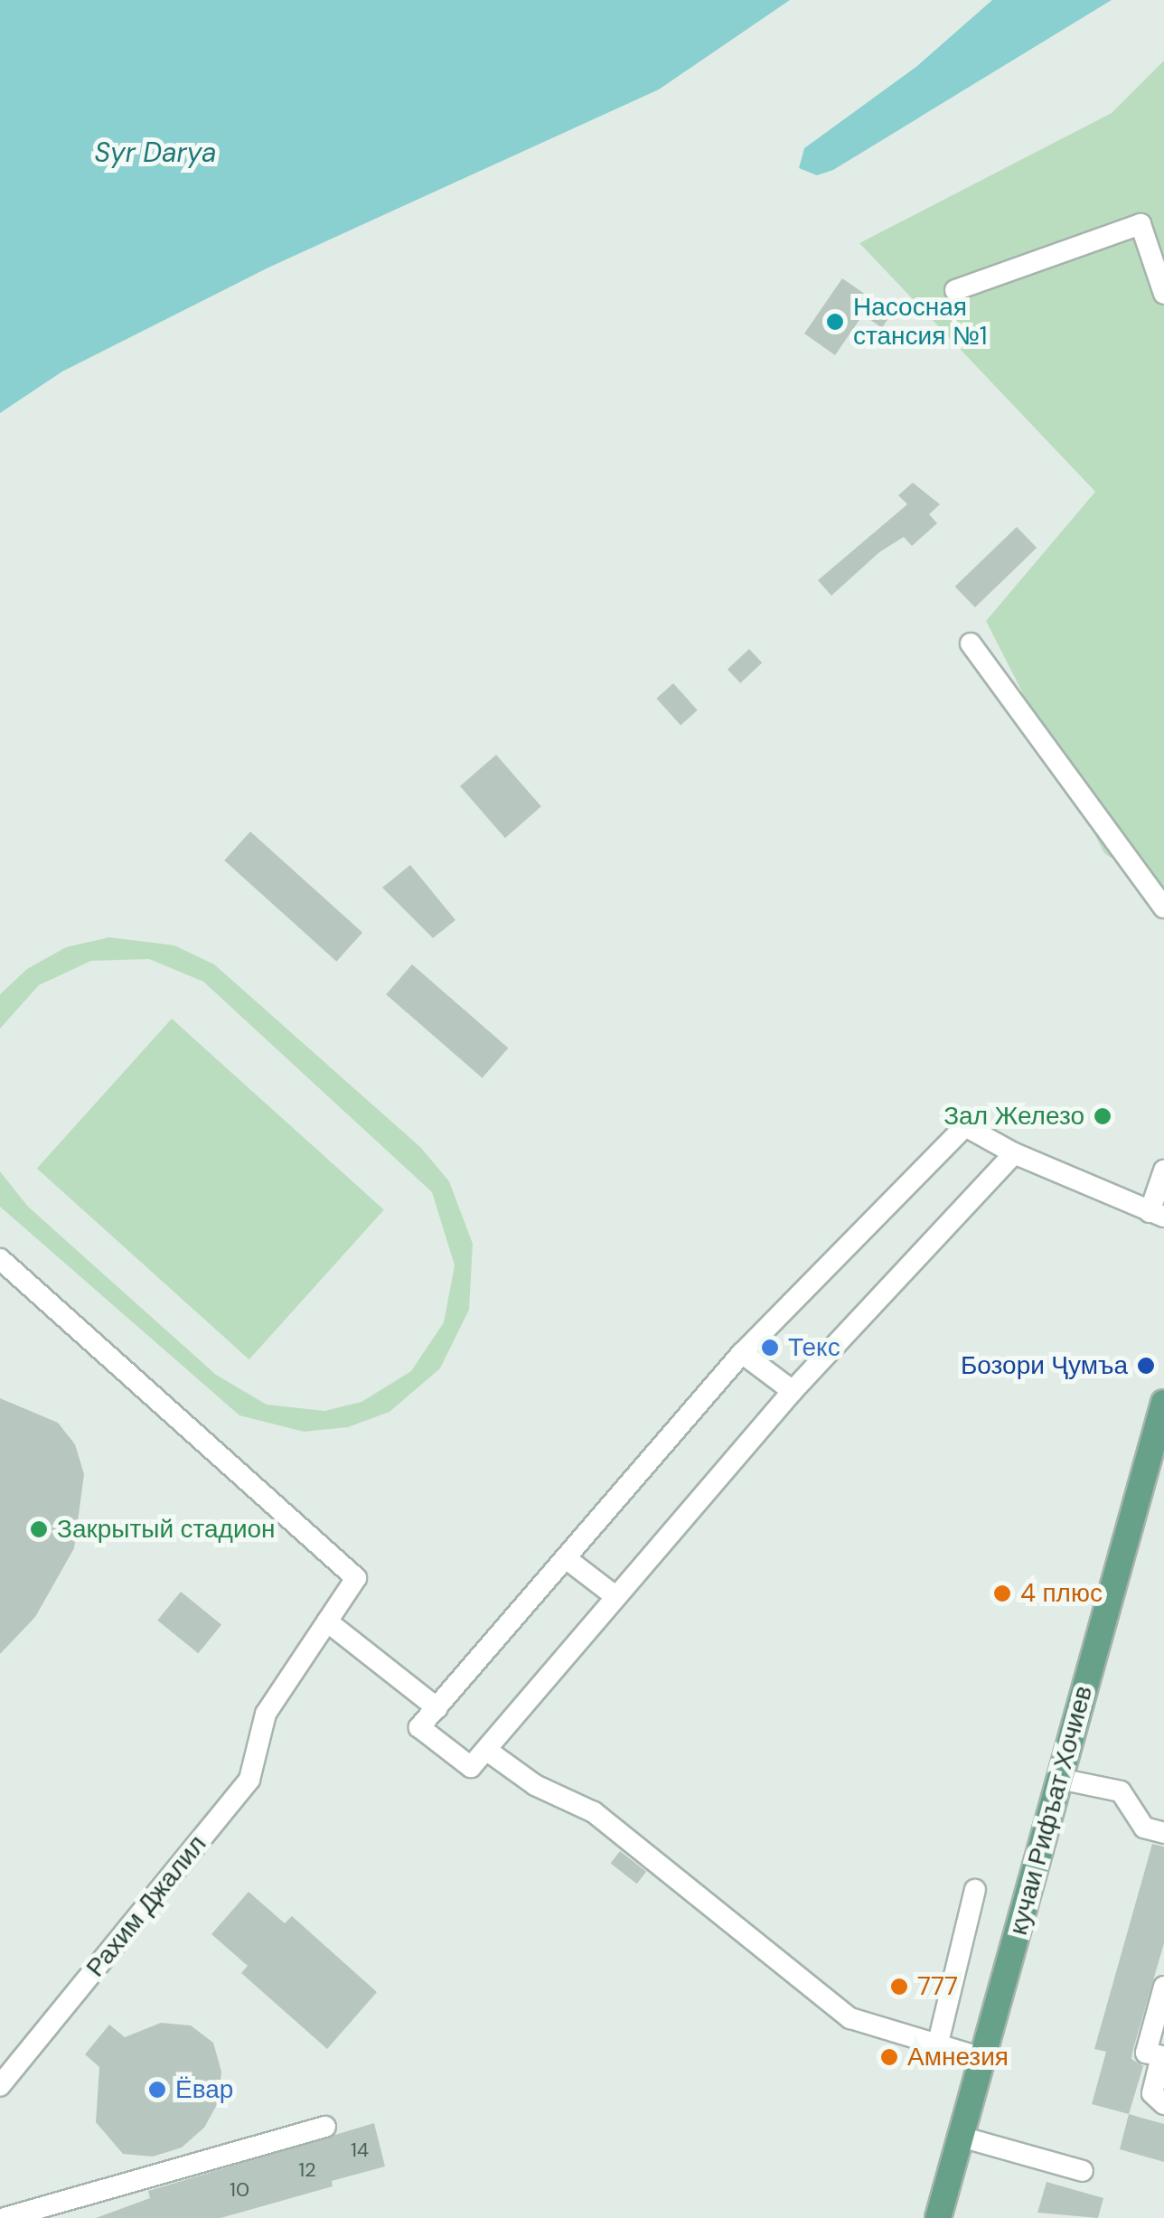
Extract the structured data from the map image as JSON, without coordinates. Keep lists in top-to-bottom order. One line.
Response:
{"streets":{"main road":["кучаи Рифъат Хочиев"],"street":["Рахим Джалил"]},"water":["Syr Darya"],"places":["Насосная стансия №1","Зал Железо","Текс","Бозори Ҷумъа","Закрытый стадион","4 плюс","777","Амнезия","Ёвар"],"house_numbers":["14","12","10"]}
